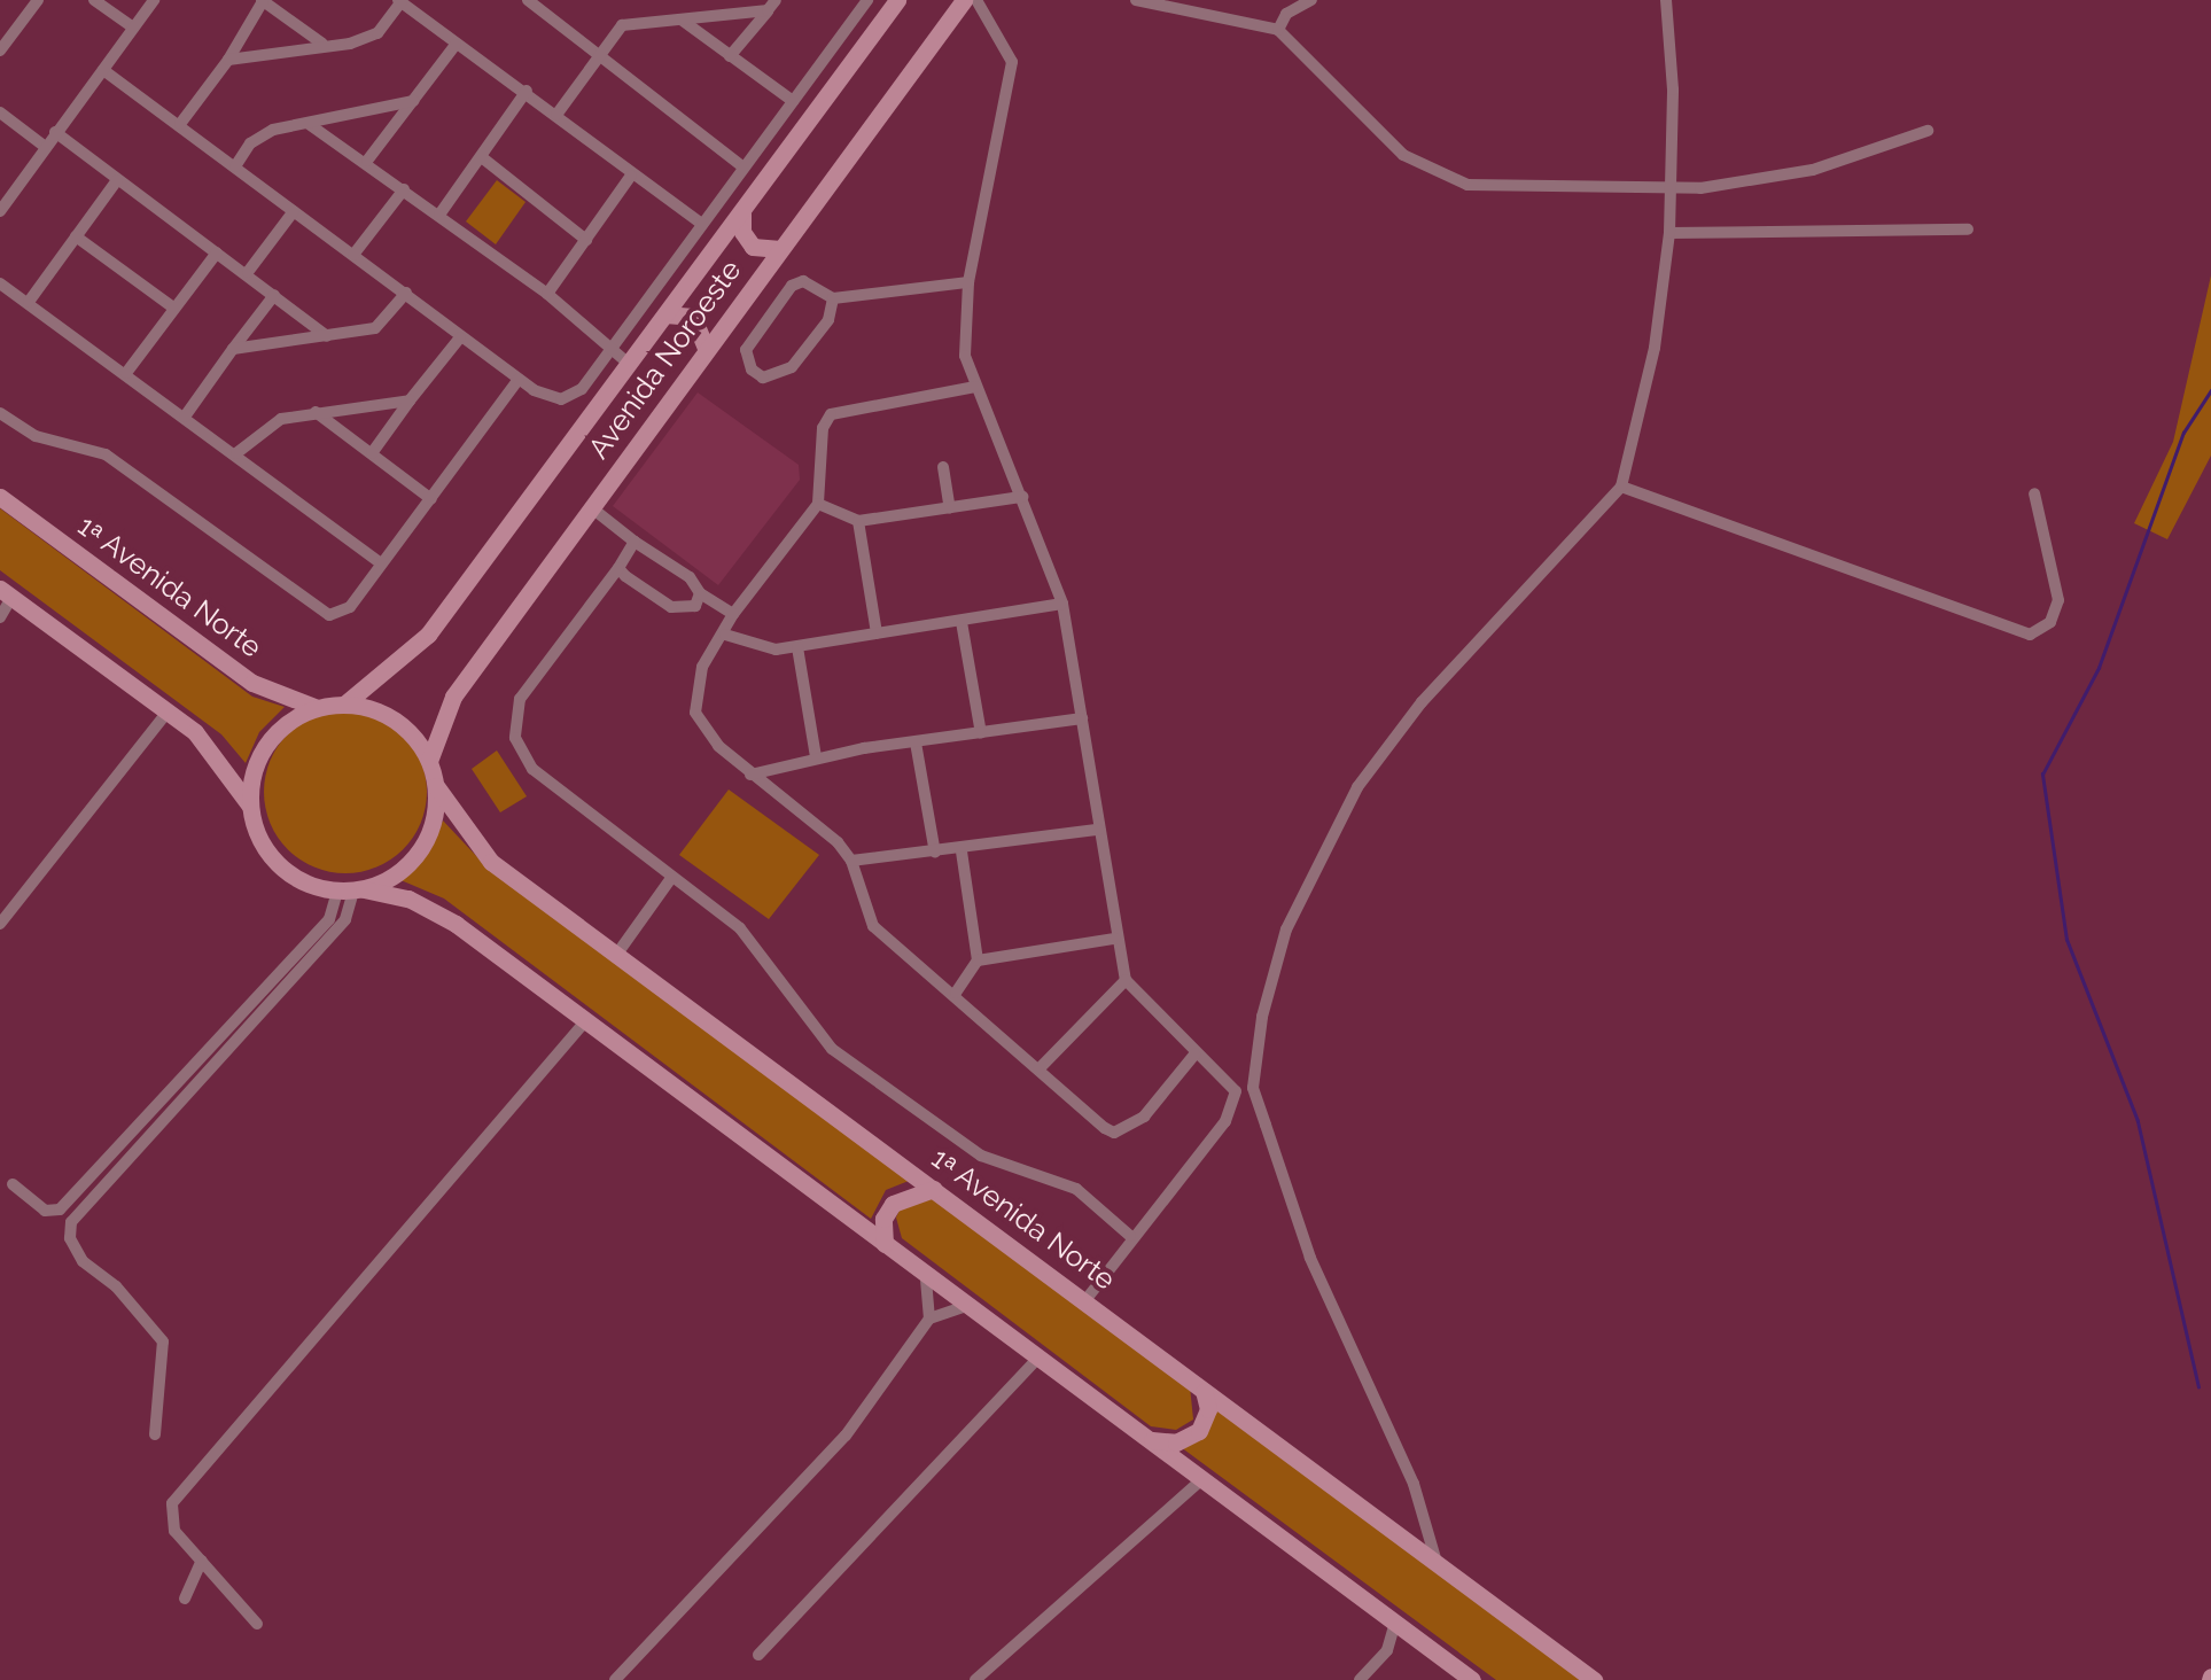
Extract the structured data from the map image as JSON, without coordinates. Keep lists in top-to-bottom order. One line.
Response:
{"streets":{"main road":["Avenida Noroeste","1ᵃ Avenida Norte"]},"crossings":[["Avenida Noroeste","1ᵃ Avenida Norte"]]}
